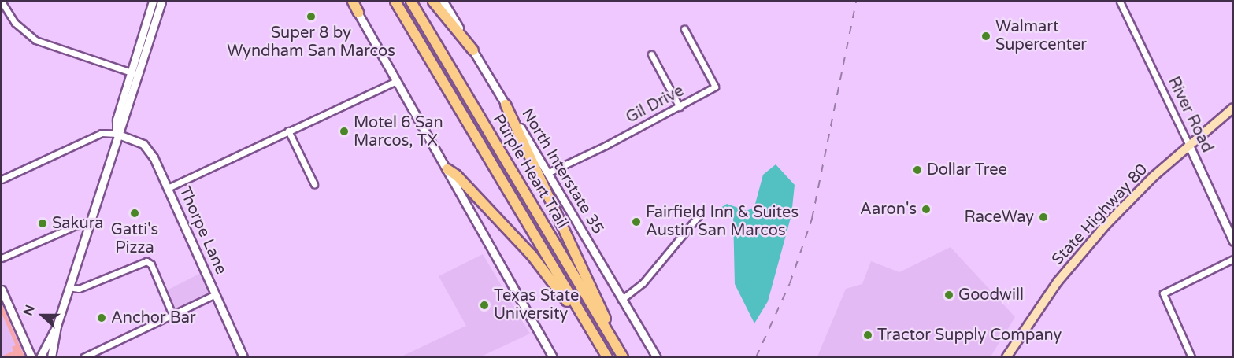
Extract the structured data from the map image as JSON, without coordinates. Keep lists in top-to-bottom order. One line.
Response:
{"streets":{"highway":["Purple Heart Trail"],"main road":["River Road","North Interstate 35","State Highway 80","Thorpe Lane"],"street":["Gil Drive"]},"crossings":[["Gil Drive","North Interstate 35"],["River Road","State Highway 80"]],"places":["Super 8 by Wyndham San Marcos","Walmart Supercenter","Motel 6 San Marcos, TX","Dollar Tree","Aaron's","Gatti's Pizza","RaceWay","Fairfield Inn & Suites Austin San Marcos","Sakura","Goodwill","Texas State University","Anchor Bar","Tractor Supply Company"],"north":"left"}
